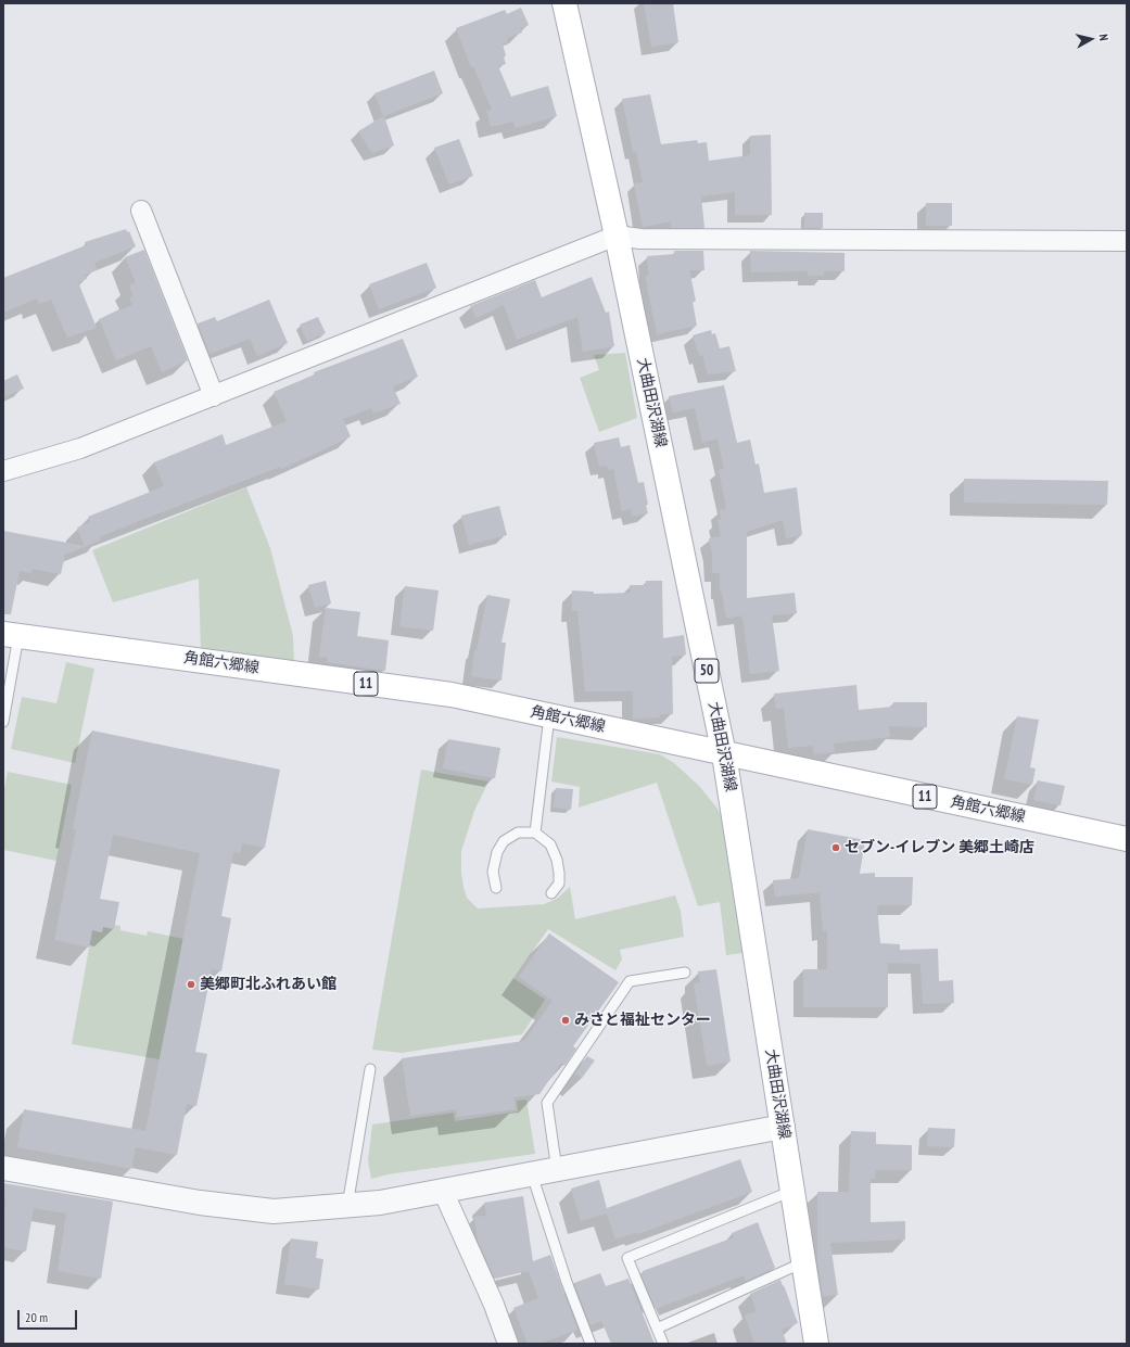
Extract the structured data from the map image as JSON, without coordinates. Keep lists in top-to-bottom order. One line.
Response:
{"streets":{"main road":["大曲田沢湖線","角館六郷線","50","11"]},"crossings":[["大曲田沢湖線","角館六郷線"]],"places":["セブン-イレブン 美郷土崎店","美郷町北ふれあい館","みさと福祉センター"],"scale_bar":"20 m","north":"right"}
